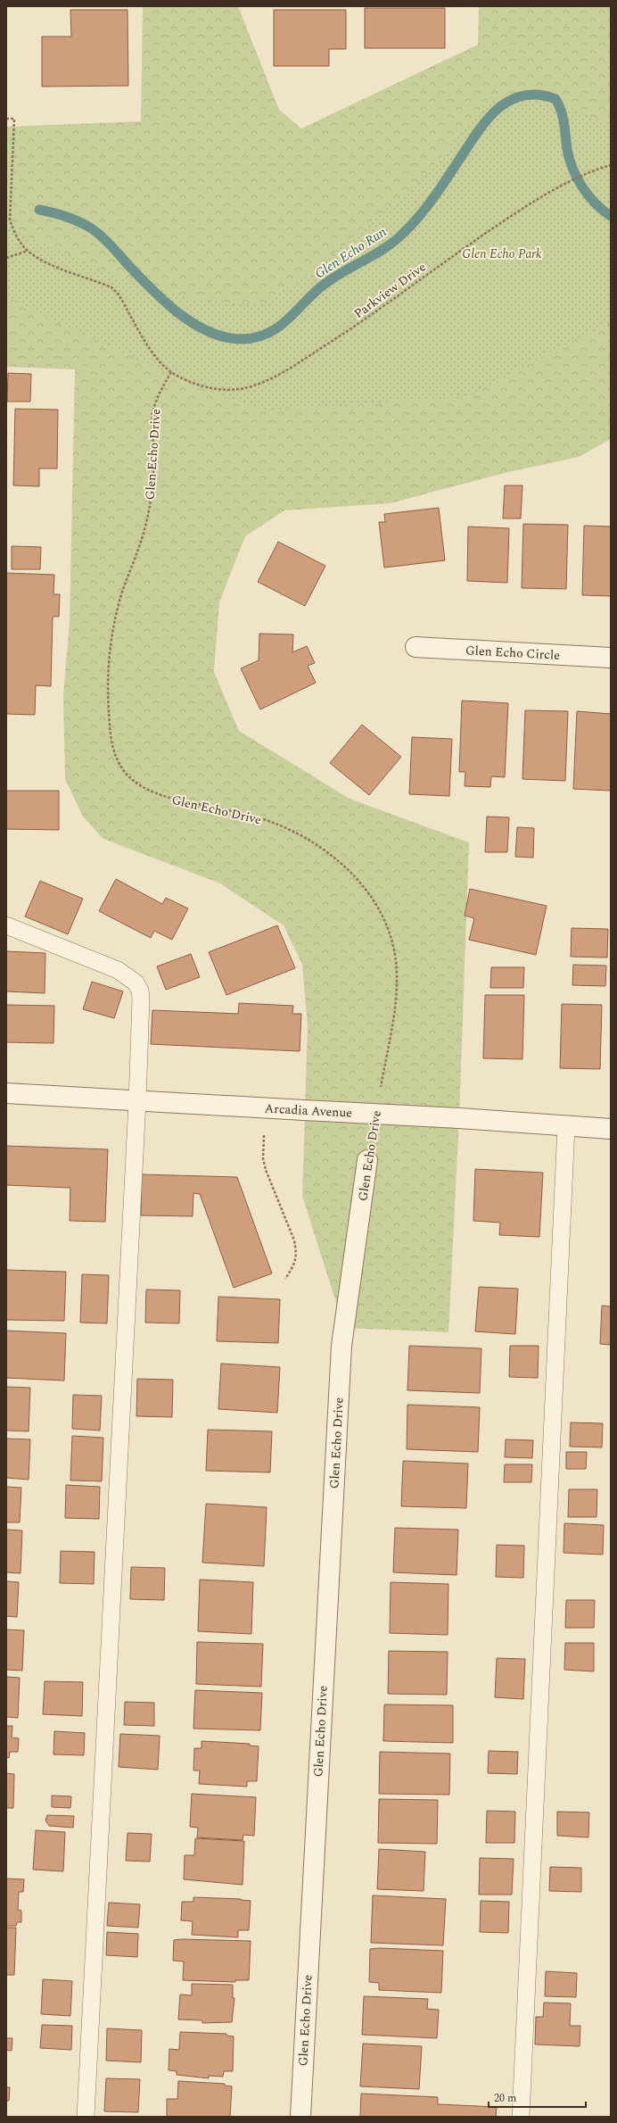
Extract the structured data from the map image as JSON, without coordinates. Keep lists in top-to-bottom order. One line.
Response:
{"streets":{"street":["Glen Echo Drive","Glen Echo Circle","Arcadia Avenue"],"path":["Parkview Drive"]},"crossings":[["Parkview Drive","Glen Echo Drive"]],"water":["Glen Echo Run"],"parks":["Glen Echo Park"],"scale_bar":"20 m"}
